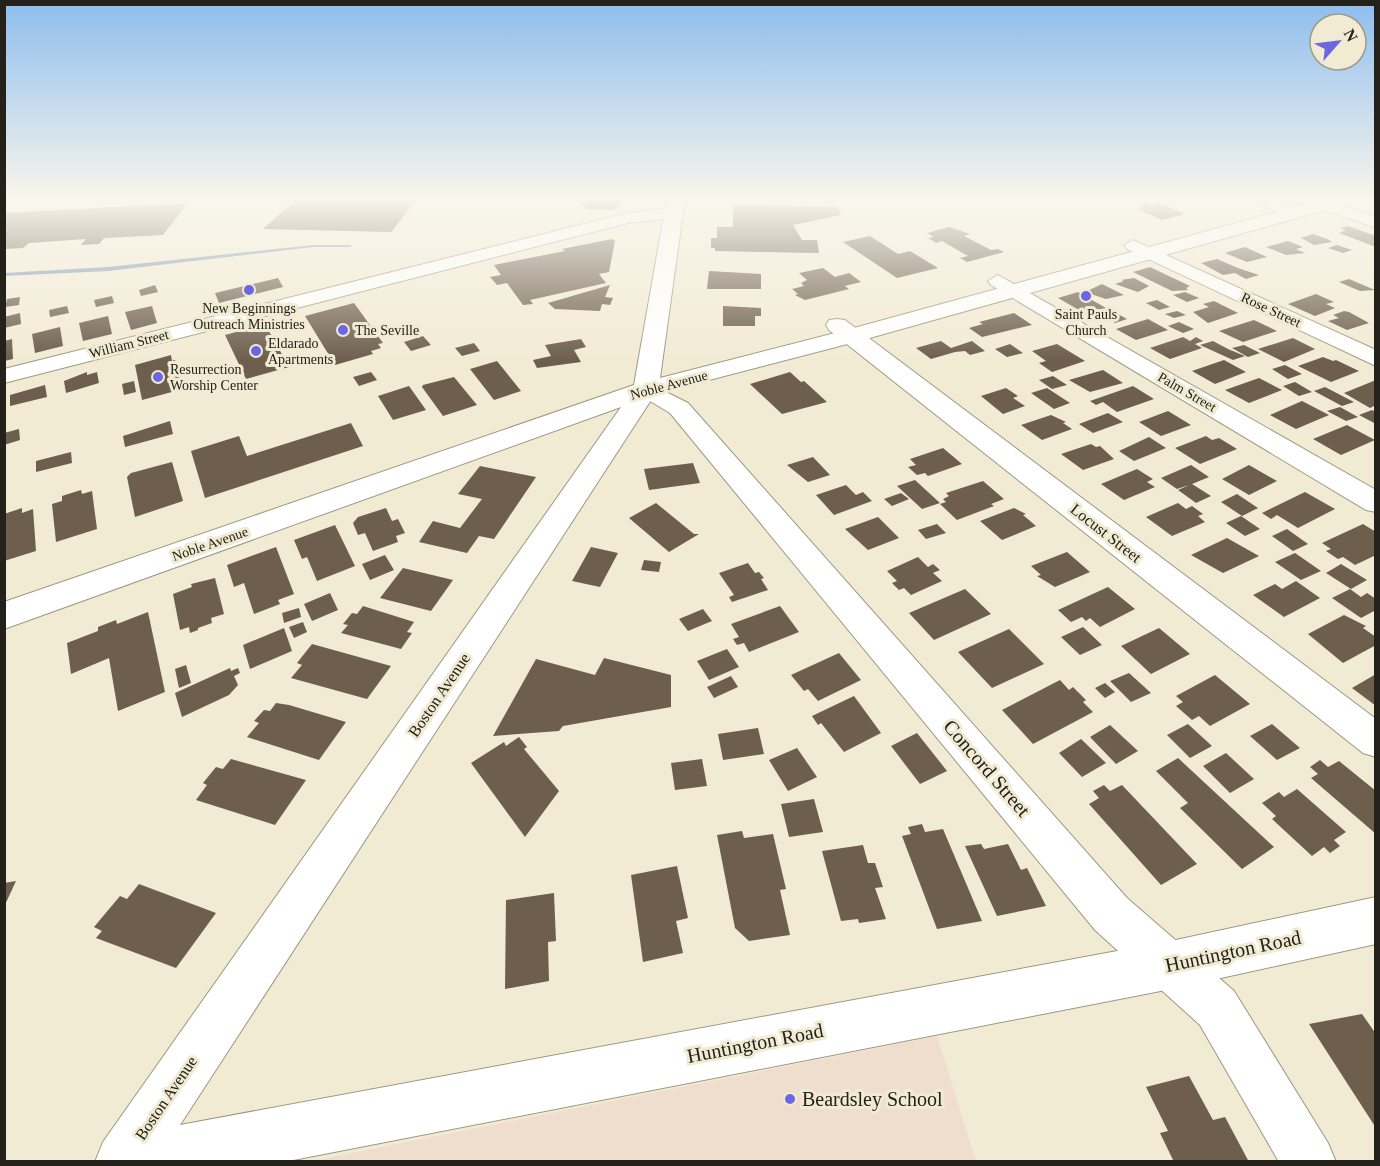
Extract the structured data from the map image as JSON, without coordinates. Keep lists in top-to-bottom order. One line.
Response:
{"streets":{"main road":["Noble Avenue","Boston Avenue","Huntington Road"],"street":["Rose Street","William Street","Palm Street","Locust Street","Concord Street"]},"crossings":[["Noble Avenue","Palm Street"],["Noble Avenue","Locust Street"],["Noble Avenue","Boston Avenue"],["Noble Avenue","Concord Street"],["Boston Avenue","Concord Street"],["Concord Street","Huntington Road"]],"places":["New Beginnings Outreach Ministries","Saint Pauls Church","The Seville","Eldarado Apartments","Resurrection Worship Center","Beardsley School"],"north":"top right"}
